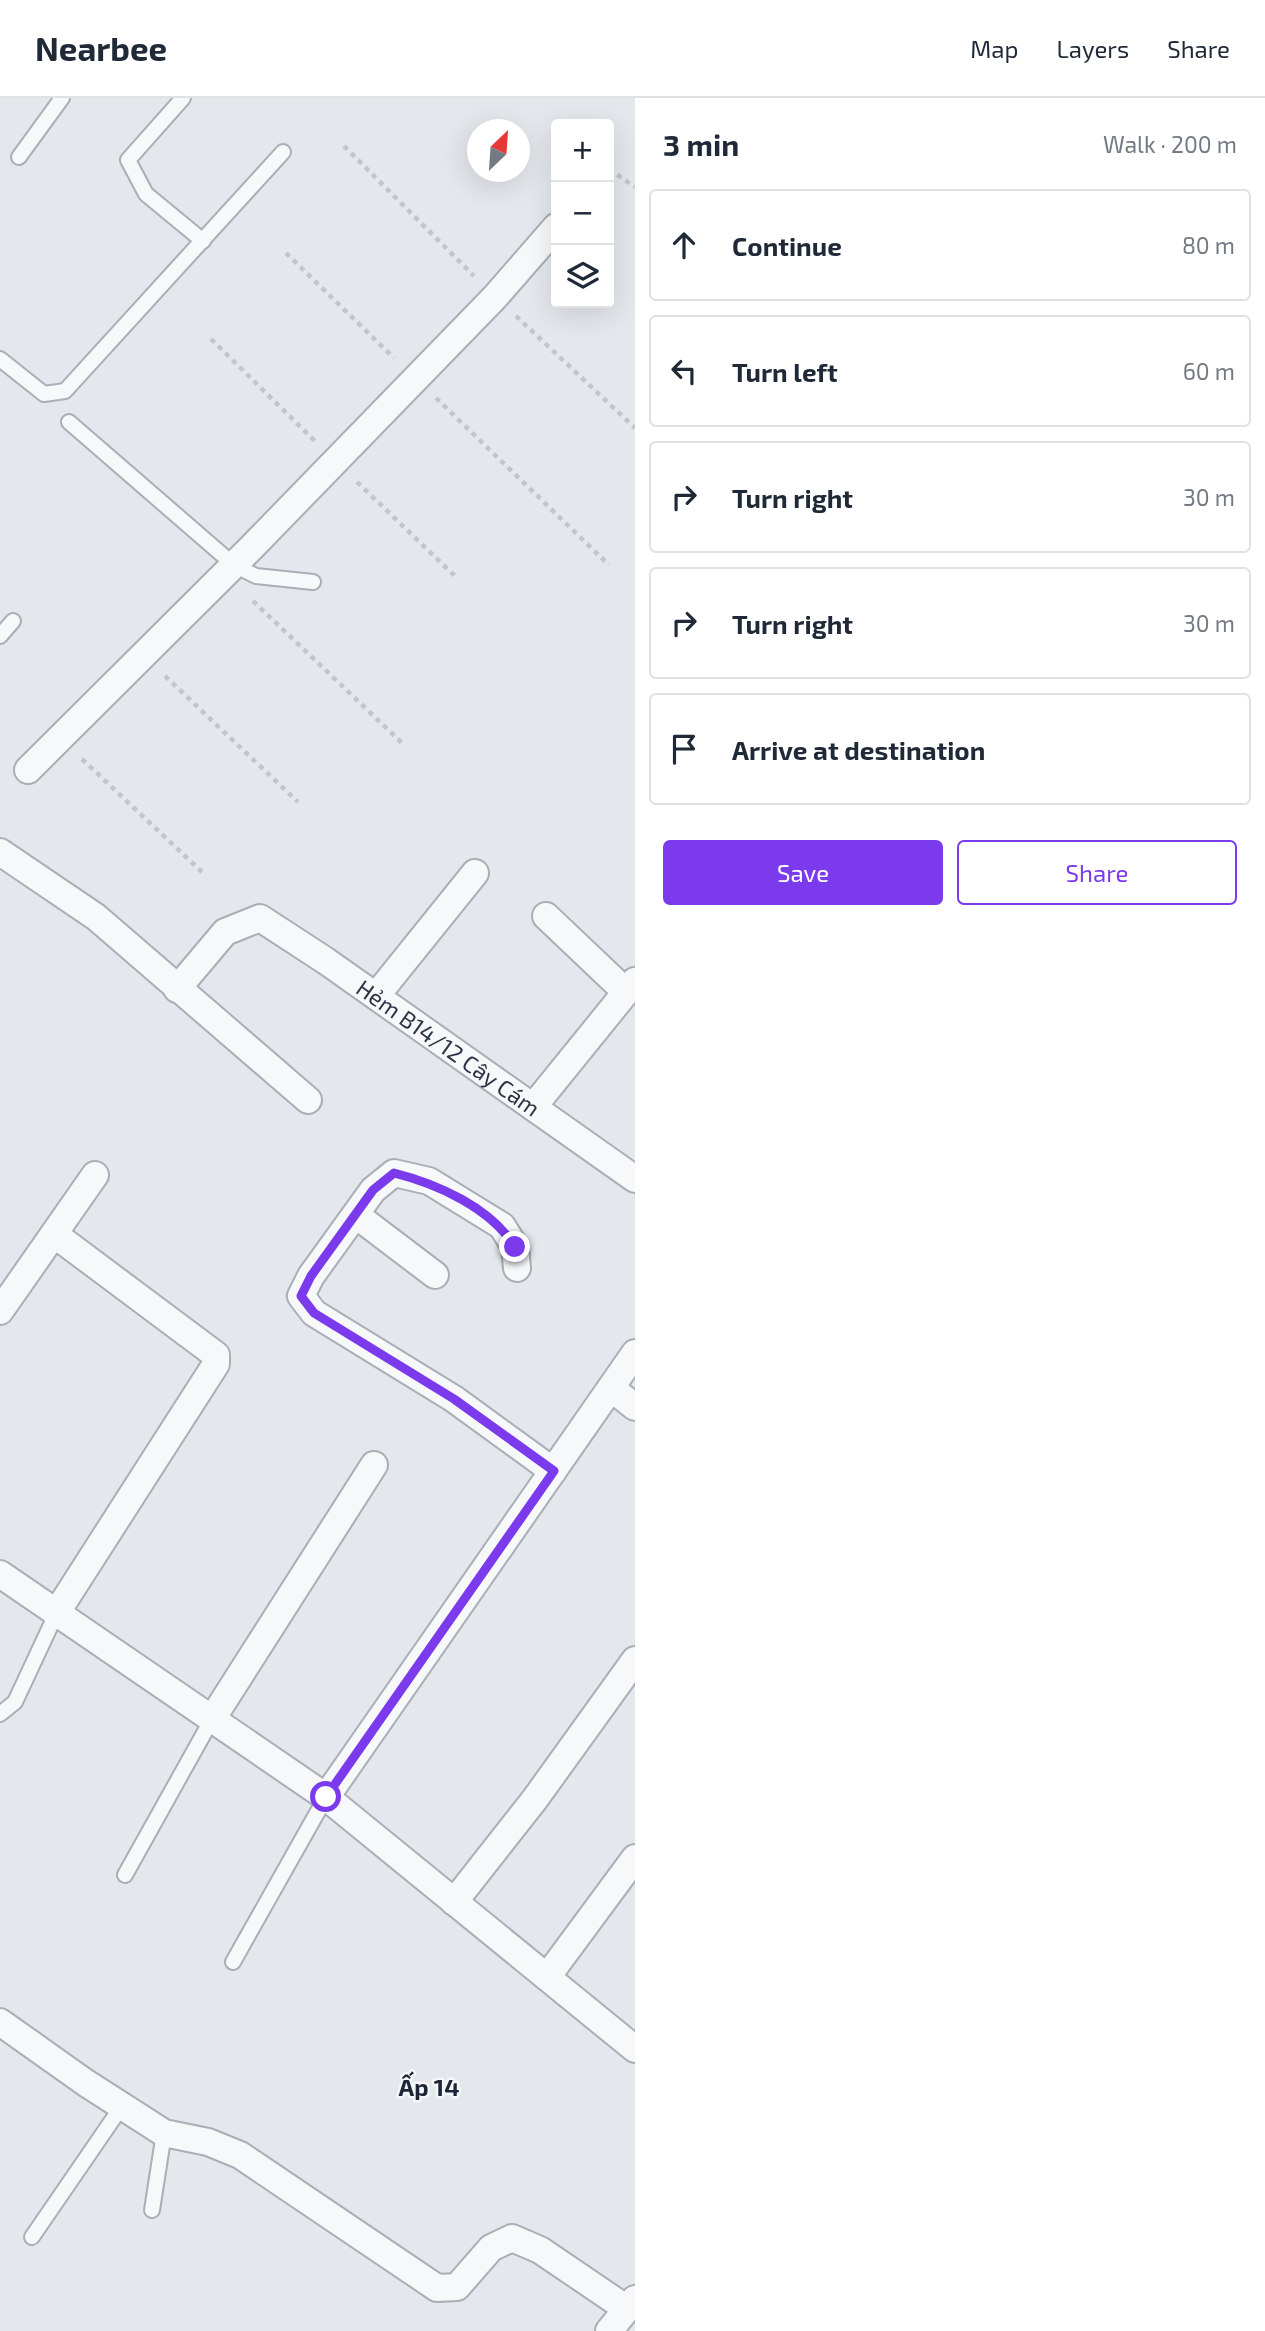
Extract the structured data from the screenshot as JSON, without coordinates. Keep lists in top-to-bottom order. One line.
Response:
{"streets":{"street":["Hẻm B14/12 Cây Cám"]},"districts":["Ấp 14"],"north":"top right","page":{"header":"Nearbee","nav":["Map","Layers","Share"],"heading":["3 min","Walk · 200 m"],"map_buttons":["+","−"],"list":[["Continue","80 m"],["Turn left","60 m"],["Turn right","30 m"],["Turn right","30 m"],"Arrive at destination"],"buttons":["Save","Share"]}}
